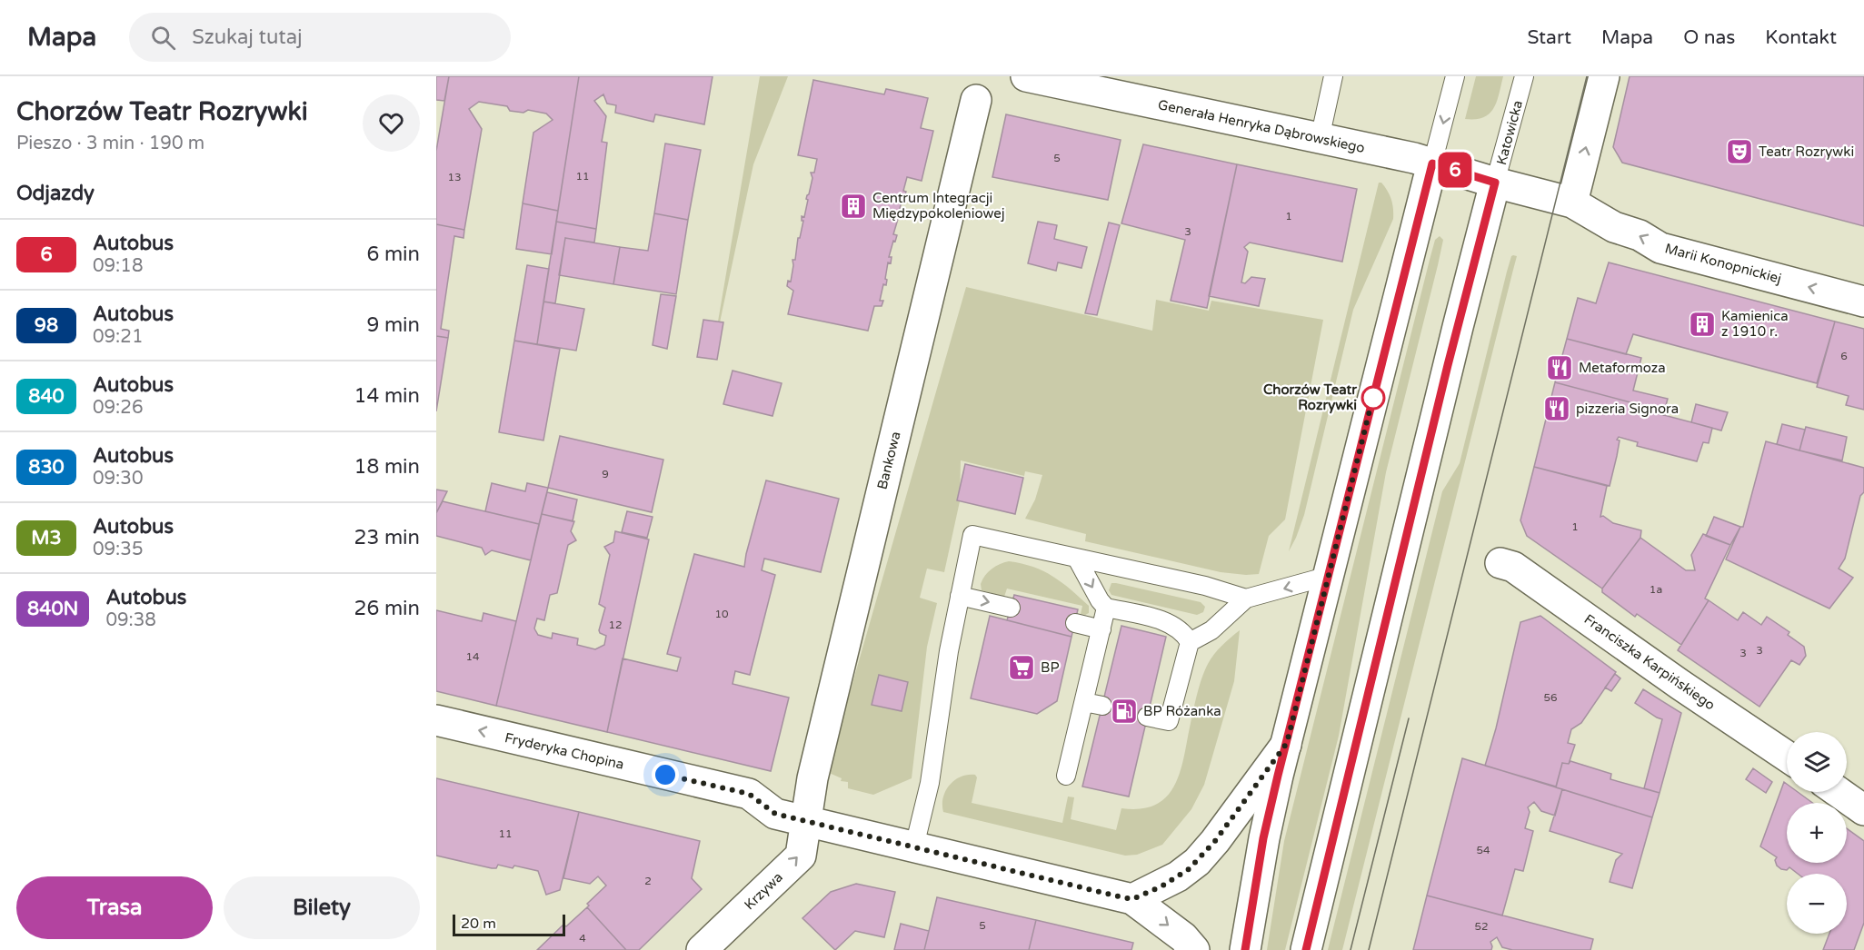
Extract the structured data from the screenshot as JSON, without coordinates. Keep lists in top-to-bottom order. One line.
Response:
{"streets":{"street":["Generała Henryka Dąbrowskiego","Katowicka","Marii Konopnickiej","Bankowa","Franciszka Karpińskiego","Fryderyka Chopina","Krzywa"]},"crossings":[["Generała Henryka Dąbrowskiego","Katowicka"],["Generała Henryka Dąbrowskiego","Marii Konopnickiej"],["Katowicka","Marii Konopnickiej"],["Bankowa","Fryderyka Chopina"],["Bankowa","Krzywa"],["Fryderyka Chopina","Krzywa"]],"one_way":["Marii Konopnickiej","Fryderyka Chopina","Krzywa"],"places":{"theatre":["Teatr Rozrywki"],"building":["Centrum Integracji Międzypokoleniowej","Kamienica z 1910 r."],"restaurant":["Metaformoza","pizzeria Signora"],"other":["Chorzów Teatr Rozrywki"],"supermarket":["BP"],"fuel station":["BP Różanka"]},"lines":["bus line 6"],"house_numbers":["5","11","13","1","3","6","9","1","1a","10","12","3","3","14","56","11","54","2","5","52","4"],"scale_bar":"20 m","page":{"header":"Mapa","search":"Szukaj tutaj","nav":["Start","Mapa","O nas","Kontakt"],"heading":[["Chorzów Teatr Rozrywki","Pieszo · 3 min · 190 m"],"Odjazdy"],"on_map":"6","list":[{"mark":"6","name":"Autobus","note":"09:18","value":"6 min"},{"mark":"98","name":"Autobus","note":"09:21","value":"9 min"},{"mark":"840","name":"Autobus","note":"09:26","value":"14 min"},{"mark":"830","name":"Autobus","note":"09:30","value":"18 min"},{"mark":"M3","name":"Autobus","note":"09:35","value":"23 min"},{"mark":"840N","name":"Autobus","note":"09:38","value":"26 min"}],"map_buttons":["+","−"],"buttons":["Trasa","Bilety"],"scale":"20 m"}}
